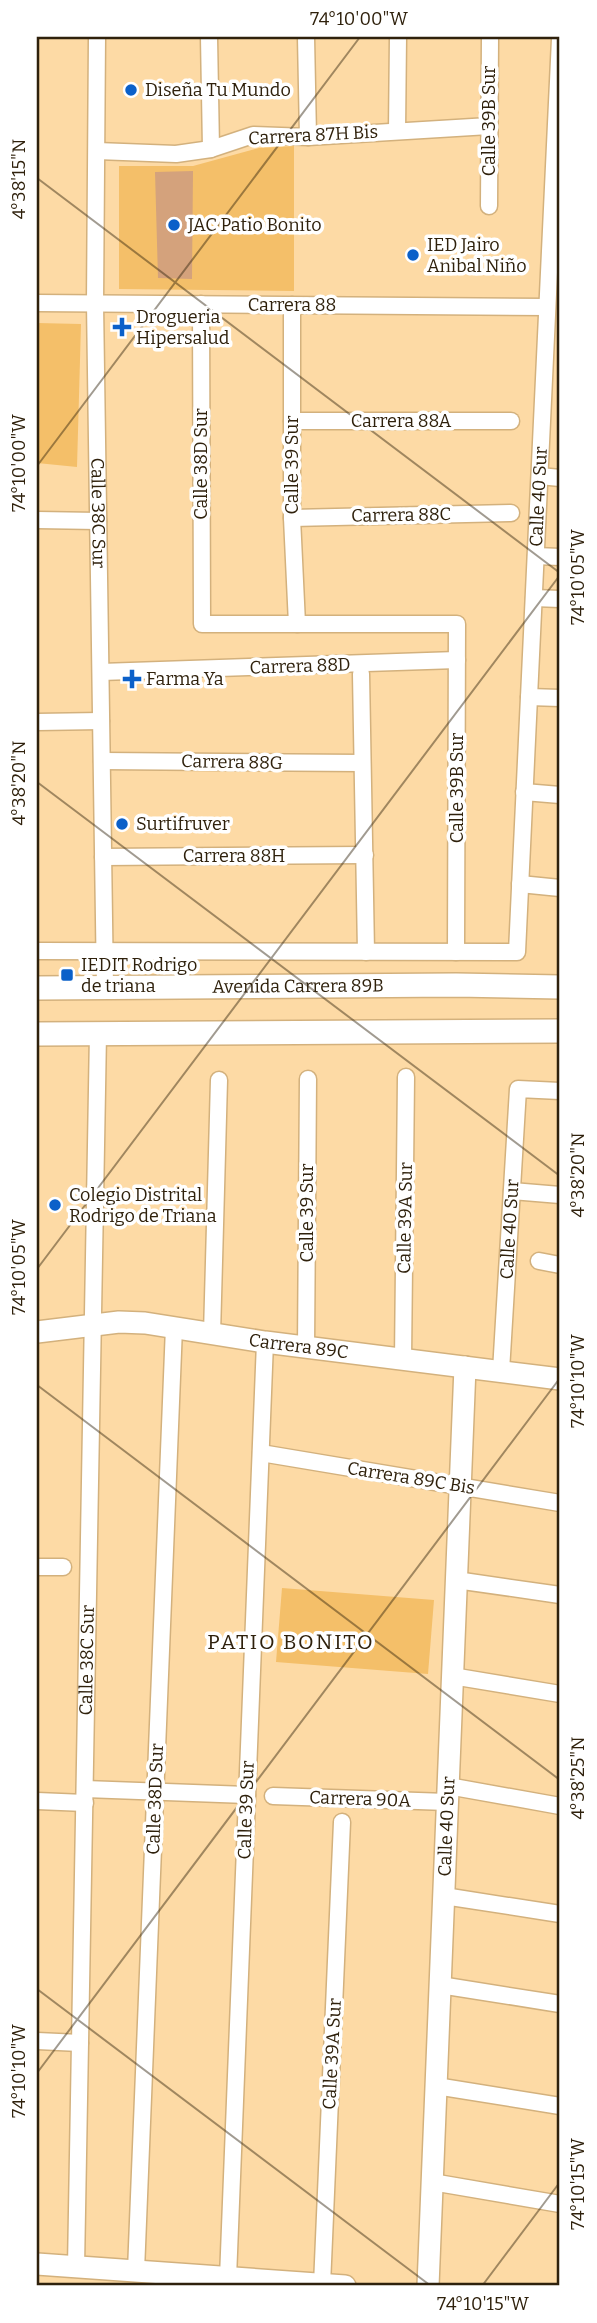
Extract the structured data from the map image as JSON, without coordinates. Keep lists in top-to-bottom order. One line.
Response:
{"streets":{"main road":["Avenida Carrera 89B"],"street":["Calle 39B Sur","Carrera 87H Bis","Carrera 88","Carrera 88A","Calle 38D Sur","Calle 39 Sur","Calle 40 Sur","Calle 38C Sur","Carrera 88C","Carrera 88D","Carrera 88G","Carrera 88H","Calle 39A Sur","Carrera 89C","Carrera 89C Bis","Carrera 90A"]},"crossings":[["Calle 39B Sur","Carrera 87H Bis"],["Calle 39B Sur","Calle 38D Sur"],["Calle 39B Sur","Calle 39 Sur"],["Calle 39B Sur","Calle 40 Sur"],["Calle 39B Sur","Carrera 88D"],["Carrera 87H Bis","Calle 38C Sur"],["Carrera 88","Calle 38D Sur"],["Carrera 88","Calle 39 Sur"],["Carrera 88","Calle 40 Sur"],["Carrera 88","Calle 38C Sur"],["Carrera 88A","Calle 39 Sur"],["Calle 38D Sur","Calle 39 Sur"],["Calle 38D Sur","Carrera 89C"],["Calle 39 Sur","Carrera 88C"],["Calle 39 Sur","Carrera 89C"],["Calle 39 Sur","Carrera 89C Bis"],["Calle 40 Sur","Carrera 89C"],["Calle 40 Sur","Carrera 89C Bis"],["Calle 40 Sur","Carrera 90A"],["Calle 38C Sur","Carrera 88D"],["Calle 38C Sur","Carrera 88G"],["Calle 38C Sur","Carrera 88H"],["Calle 38C Sur","Avenida Carrera 89B"],["Calle 38C Sur","Carrera 89C"],["Calle 39A Sur","Carrera 89C"]],"districts":["PATIO BONITO"],"places":{"other":["Diseña Tu Mundo","JAC Patio Bonito","IED Jairo Anibal Niño","Surtifruver","Colegio Distrital Rodrigo de Triana"],"health":["Drogueria Hipersalud","Farma Ya"],"transit":["IEDIT Rodrigo de triana"]},"coordinates":["74°10'00\"W","4°38'15\"N","74°10'05\"W","4°38'20\"N","74°10'10\"W","4°38'25\"N","74°10'15\"W"]}
